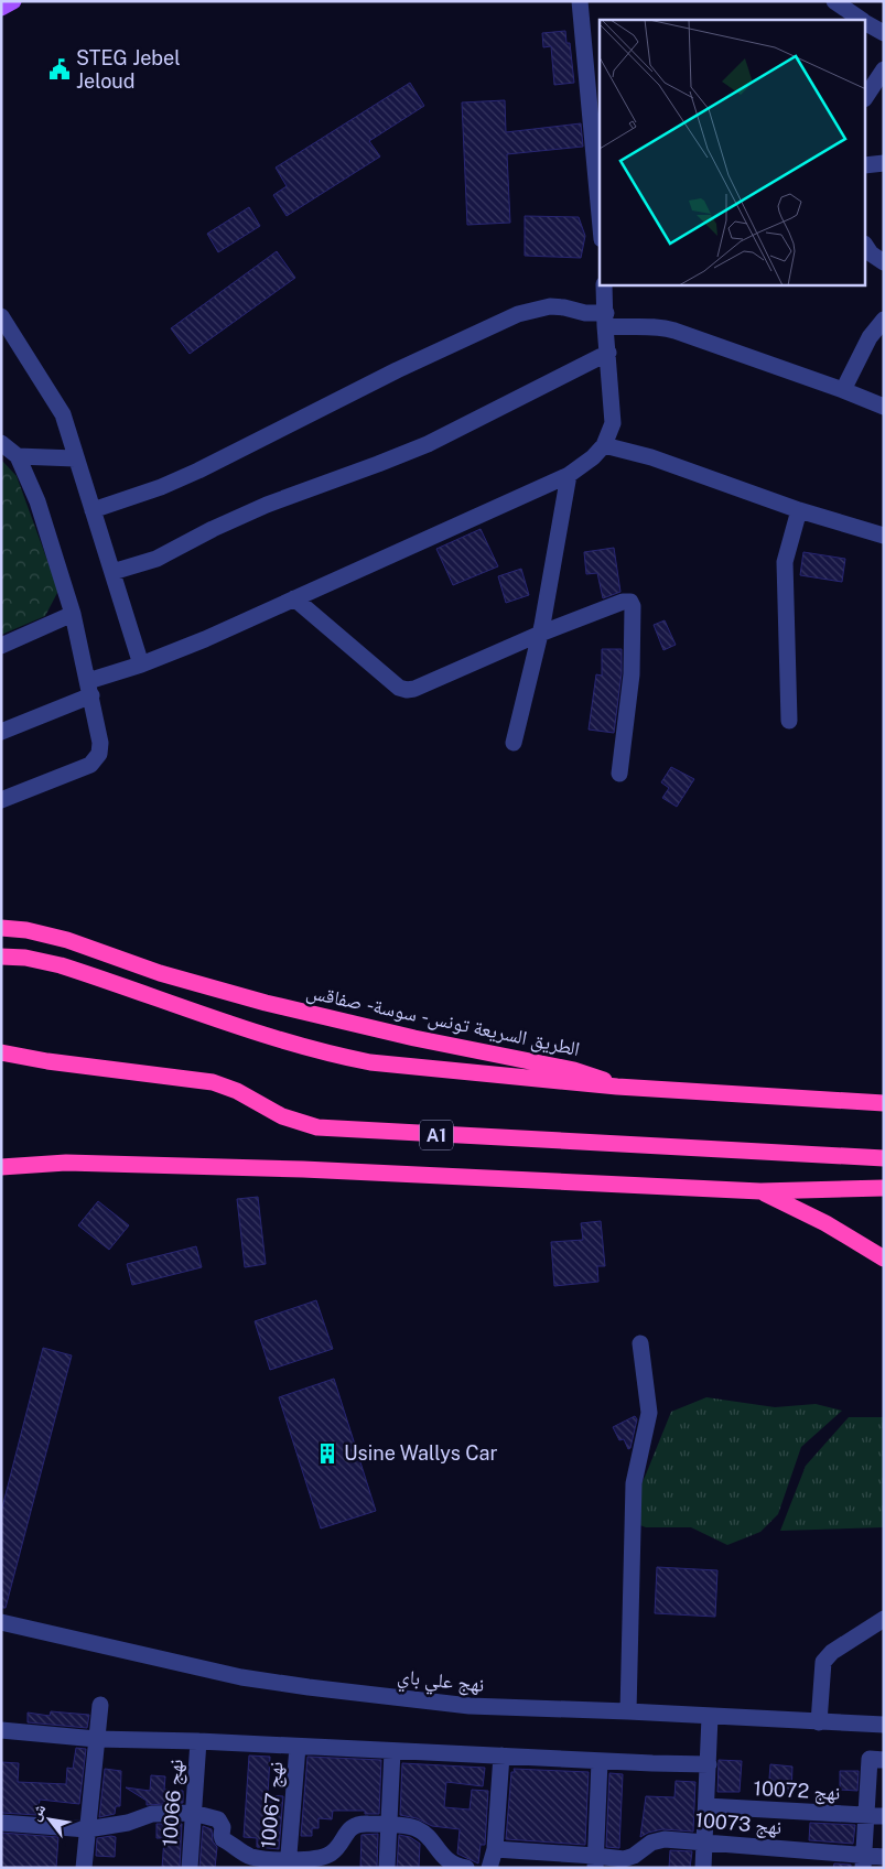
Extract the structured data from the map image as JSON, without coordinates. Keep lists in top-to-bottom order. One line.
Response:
{"streets":{"highway":["الطريق السريعة تونس - سوسة - صفاقس","A1"],"street":["نهج علي باي","نهج 10072","نهج 10066","نهج 10067","نهج 10073"]},"places":{"public building":["STEG Jebel Jeloud"],"building":["Usine Wallys Car"]},"north":"top left"}
